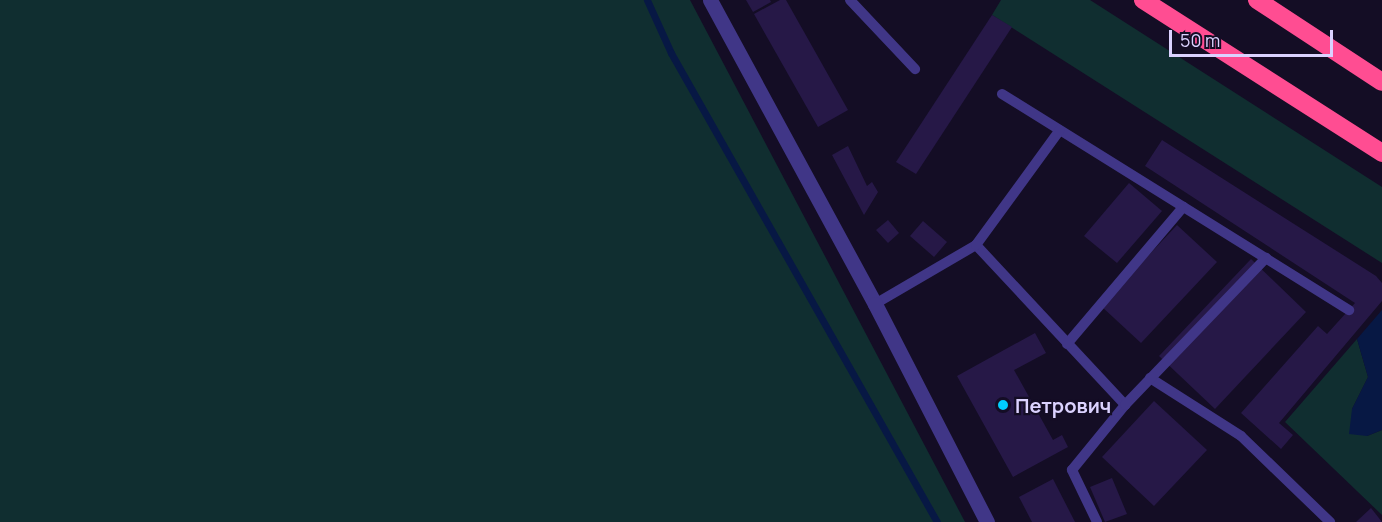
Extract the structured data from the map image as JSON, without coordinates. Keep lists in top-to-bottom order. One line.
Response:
{"places":["Петрович"],"scale_bar":"50 m"}
